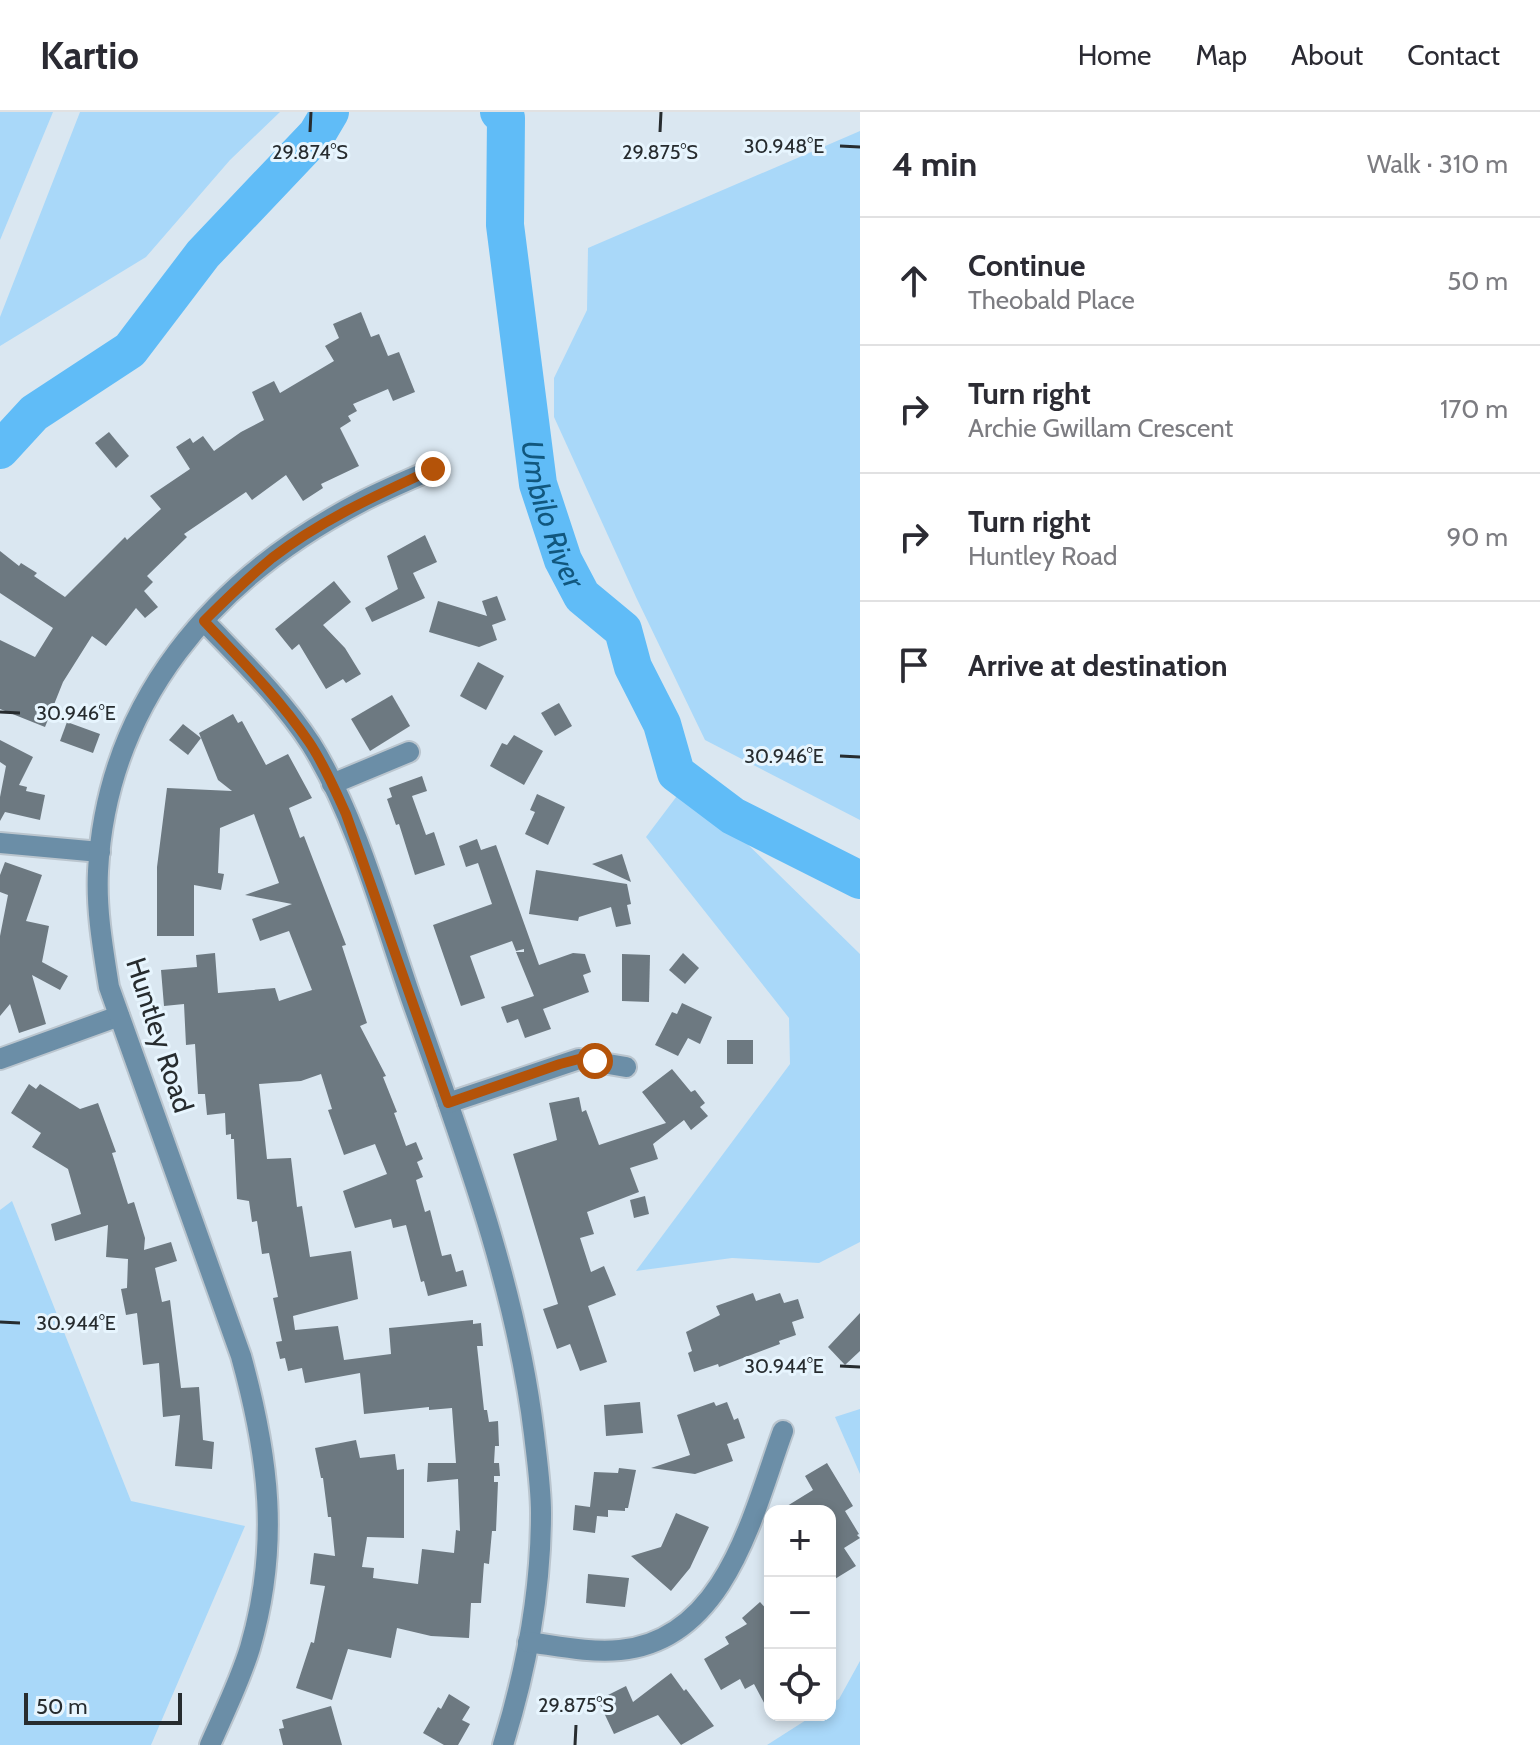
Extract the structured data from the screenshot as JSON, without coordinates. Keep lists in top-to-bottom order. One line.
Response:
{"streets":{"street":["Huntley Road"]},"water":["Umbilo River"],"scale_bar":"50 m","page":{"header":"Kartio","nav":["Home","Map","About","Contact"],"heading":["4 min","Walk · 310 m"],"list":[["Continue","Theobald Place","50 m"],["Turn right","Archie Gwillam Crescent","170 m"],["Turn right","Huntley Road","90 m"],"Arrive at destination"],"map_buttons":["+","−"],"scale":"50 m"},"coordinates":["30.948°E","29.874°S","29.875°S","30.946°E","30.944°E"]}
